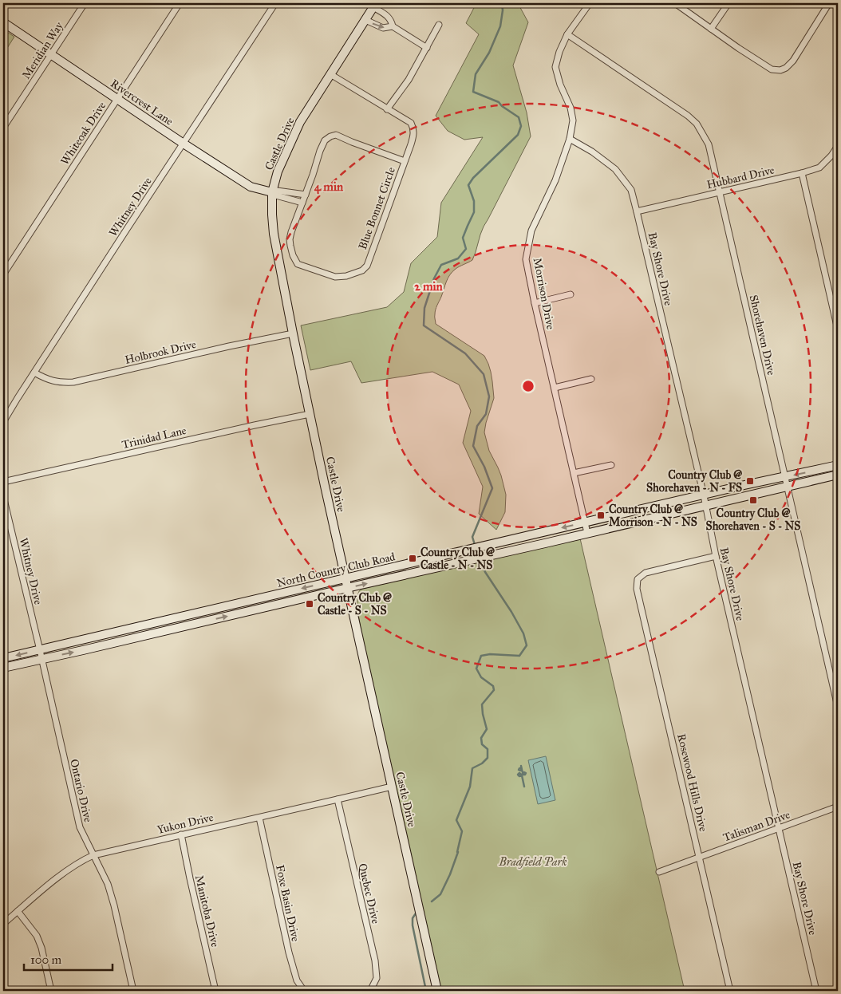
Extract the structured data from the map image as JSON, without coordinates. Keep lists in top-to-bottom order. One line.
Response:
{"streets":{"main road":["Rivercrest Lane","Castle Drive","North Country Club Road"],"street":["Meridian Way","Whiteoak Drive","Hubbard Drive","Whitney Drive","Blue Bonnet Circle","Bay Shore Drive","Morrison Drive","Shorehaven Drive","Holbrook Drive","Trinidad Lane","Rosewood Hills Drive","Ontario Drive","Yukon Drive","Talisman Drive","Quebec Drive","Foxe Basin Drive","Manitoba Drive"]},"crossings":[["Meridian Way","Rivercrest Lane"],["Rivercrest Lane","Whiteoak Drive"],["Rivercrest Lane","Castle Drive"],["Rivercrest Lane","Whitney Drive"],["Castle Drive","Holbrook Drive"],["Castle Drive","Trinidad Lane"],["Castle Drive","North Country Club Road"],["Castle Drive","Yukon Drive"],["Hubbard Drive","Bay Shore Drive"],["Hubbard Drive","Shorehaven Drive"],["Whitney Drive","Holbrook Drive"],["Whitney Drive","North Country Club Road"],["Whitney Drive","Ontario Drive"],["Bay Shore Drive","Morrison Drive"],["Bay Shore Drive","North Country Club Road"],["Bay Shore Drive","Rosewood Hills Drive"],["Bay Shore Drive","Talisman Drive"],["Morrison Drive","Shorehaven Drive"],["Morrison Drive","North Country Club Road"],["Shorehaven Drive","North Country Club Road"],["North Country Club Road","Ontario Drive"],["Rosewood Hills Drive","Talisman Drive"],["Ontario Drive","Yukon Drive"],["Yukon Drive","Quebec Drive"],["Yukon Drive","Foxe Basin Drive"],["Yukon Drive","Manitoba Drive"]],"parks":["Bradfield Park"],"places":{"transit":["Country Club @ Shorehaven - N - FS","Country Club @ Shorehaven - S - NS","Country Club @ Morrison - N - NS","Country Club @ Castle - N - NS","Country Club @ Castle - S - NS"]},"scale_bar":"100 m","rings":["4 min","2 min"]}
